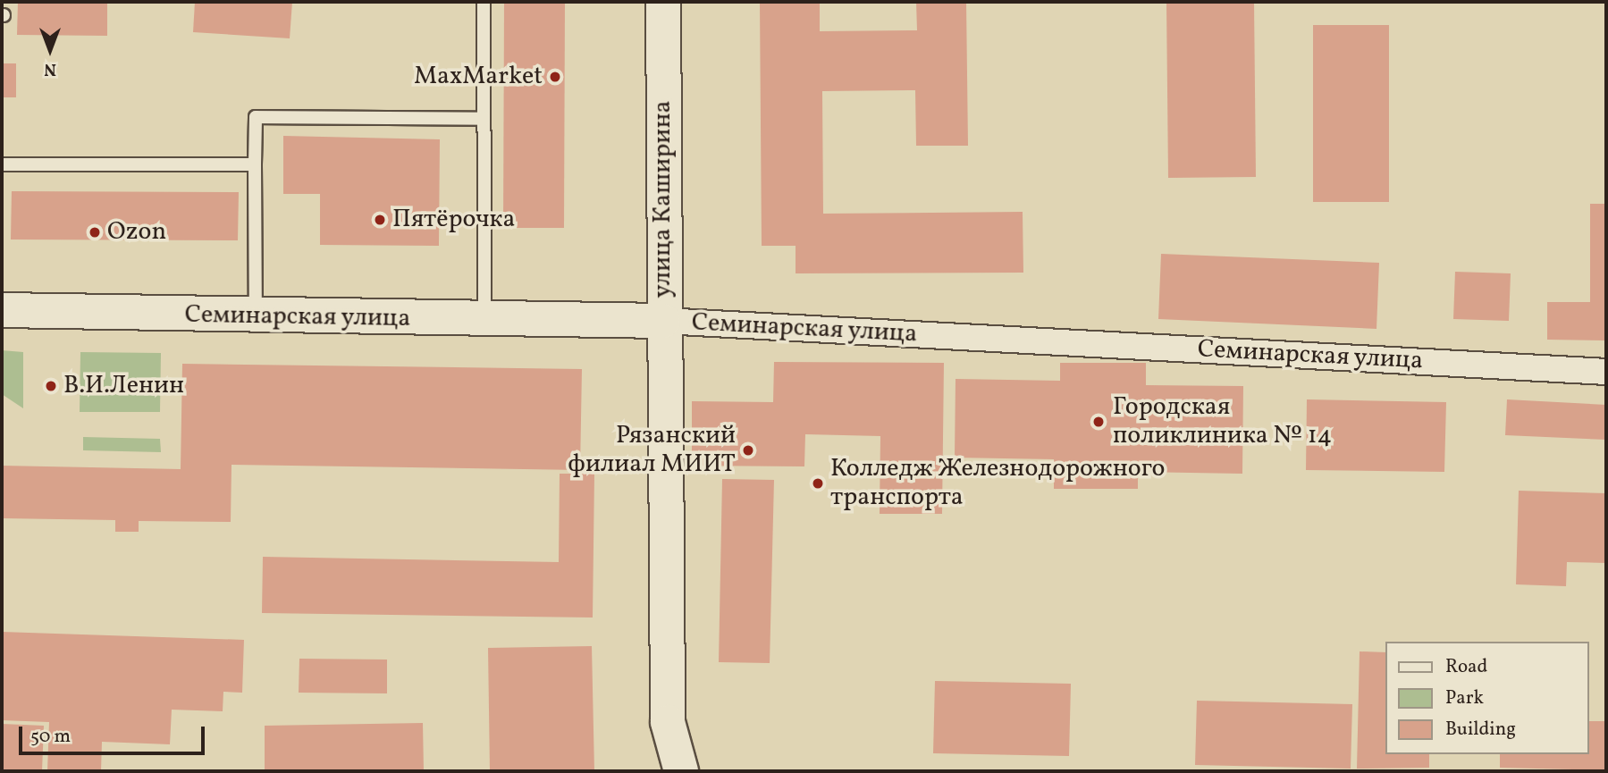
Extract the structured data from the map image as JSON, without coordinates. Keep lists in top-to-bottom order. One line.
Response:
{"streets":{"main road":["улица Каширина","Семинарская улица"]},"crossings":[["улица Каширина","Семинарская улица"]],"places":["MaxMarket","Пятёрочка","Ozon","В.И.Ленин","Городская поликлиника № 14","Рязанский филиал МИИТ","Колледж Железнодорожного транспорта"],"legend":["Road","Park","Building"],"scale_bar":"50 m","north":"bottom"}
